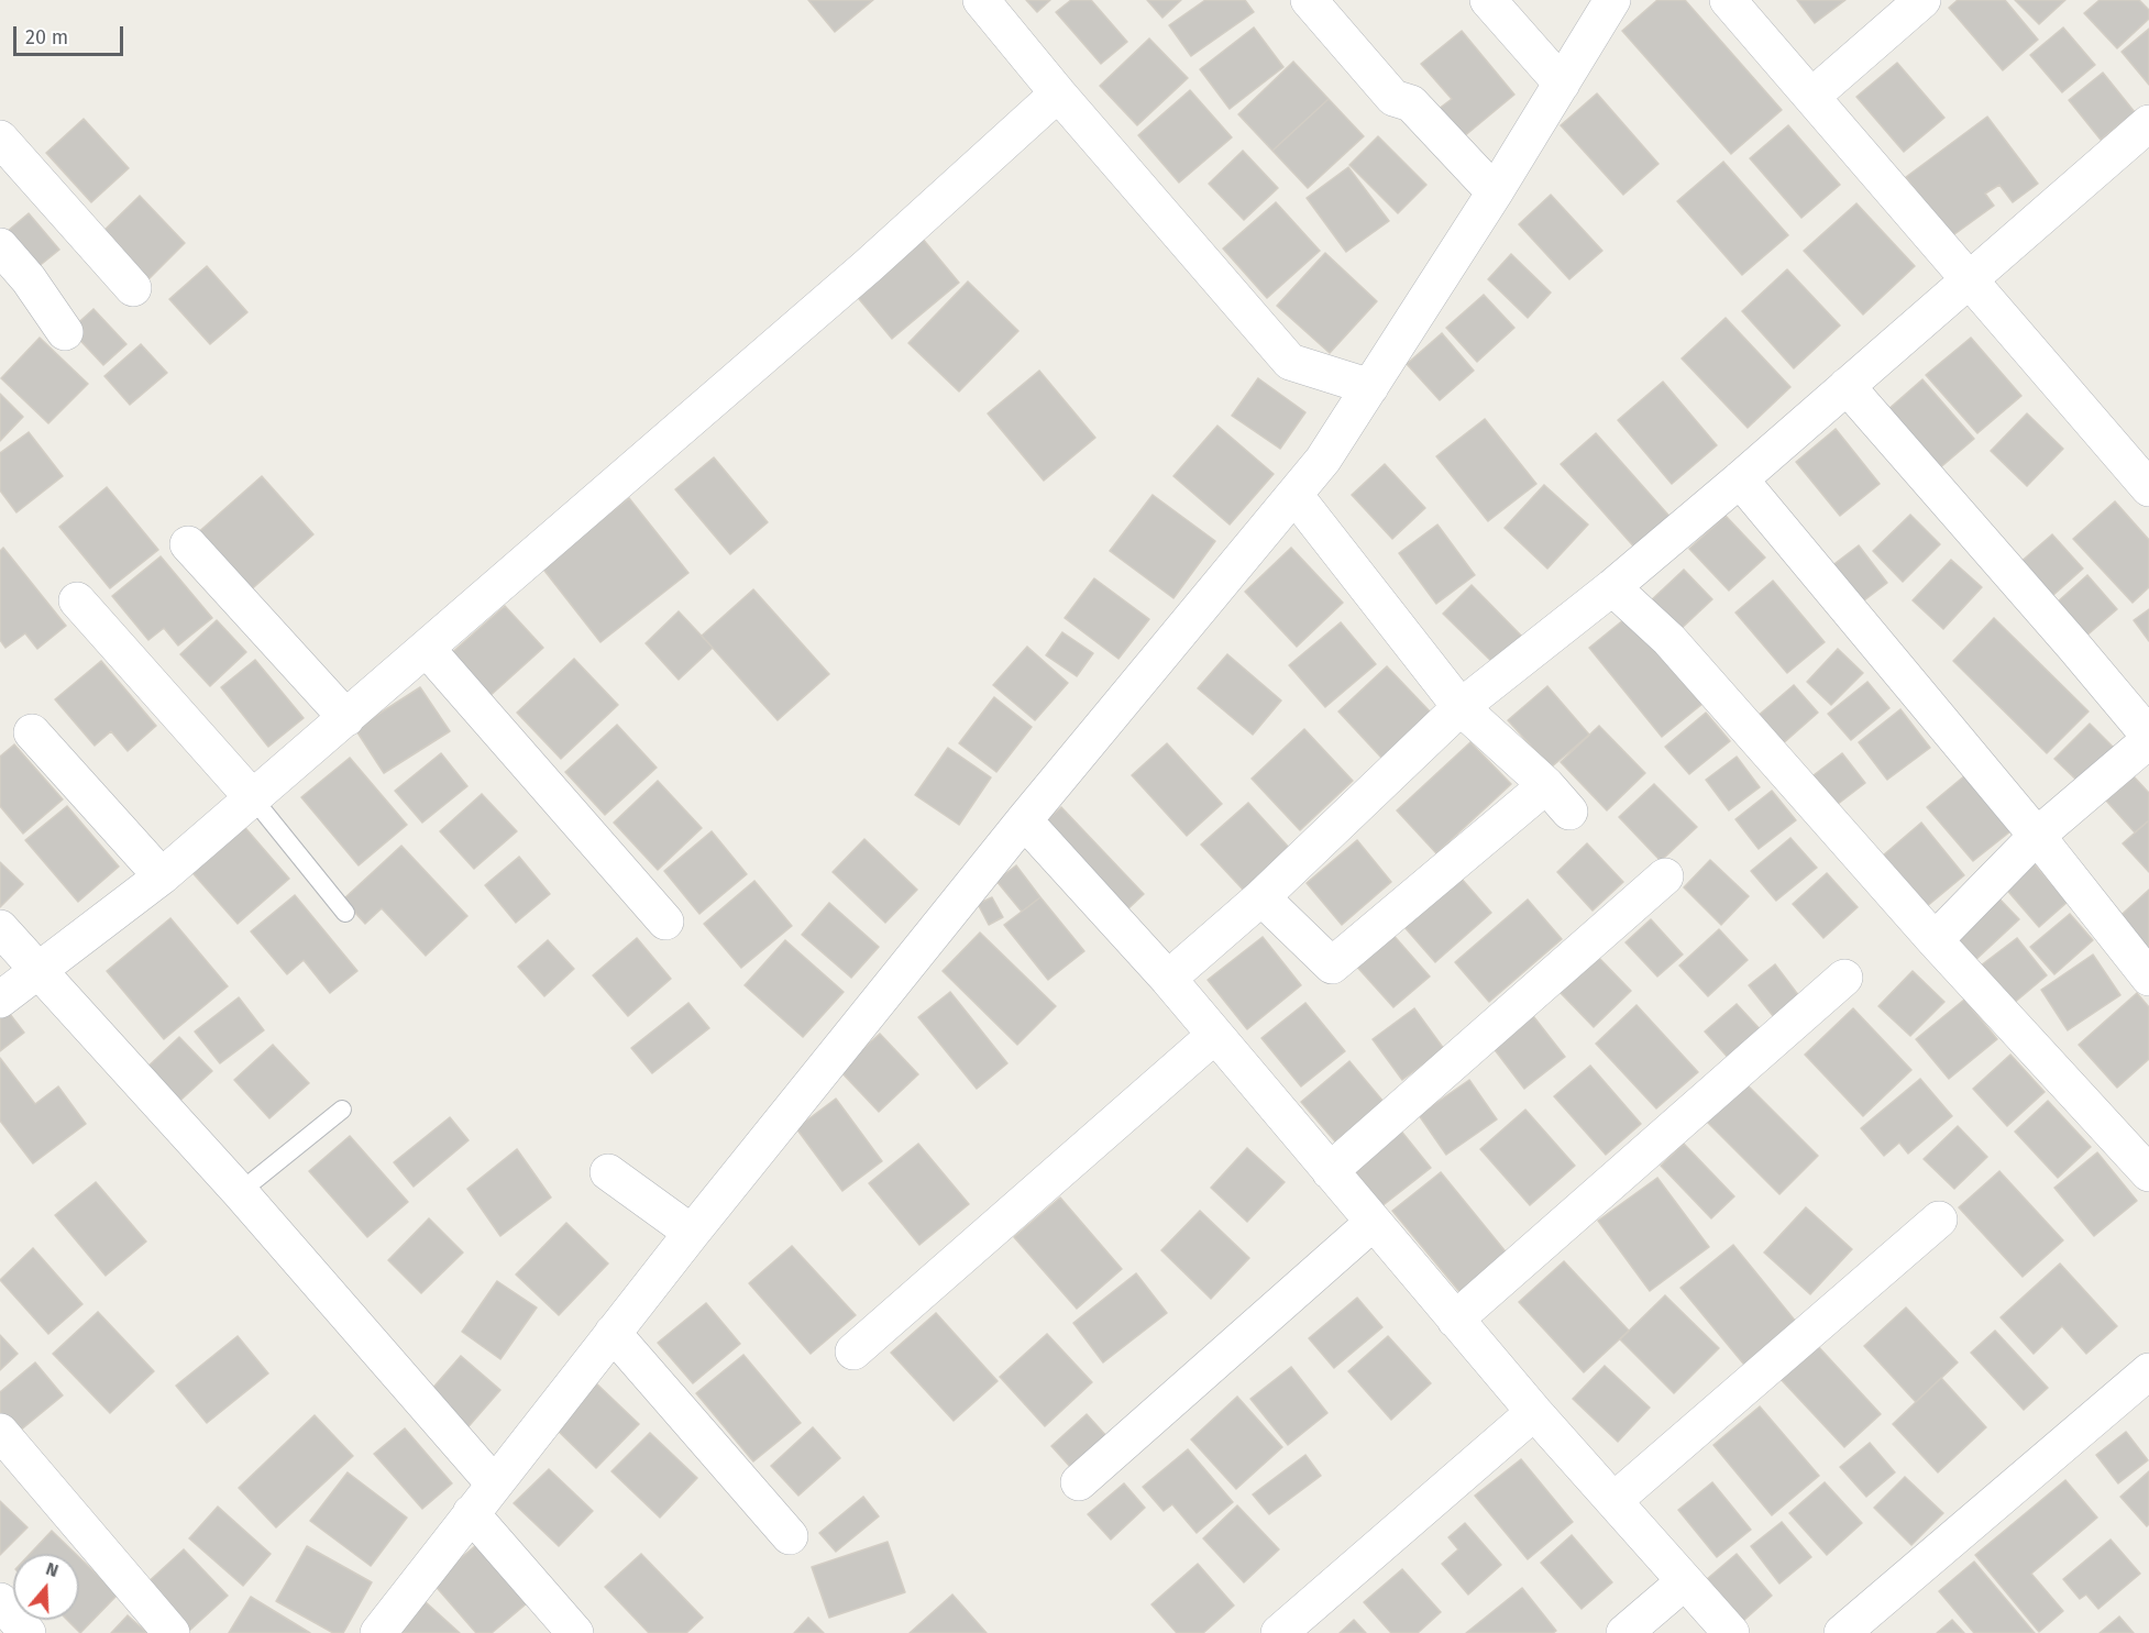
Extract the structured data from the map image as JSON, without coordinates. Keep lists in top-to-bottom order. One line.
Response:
{"scale_bar":"20 m","north":"top"}
